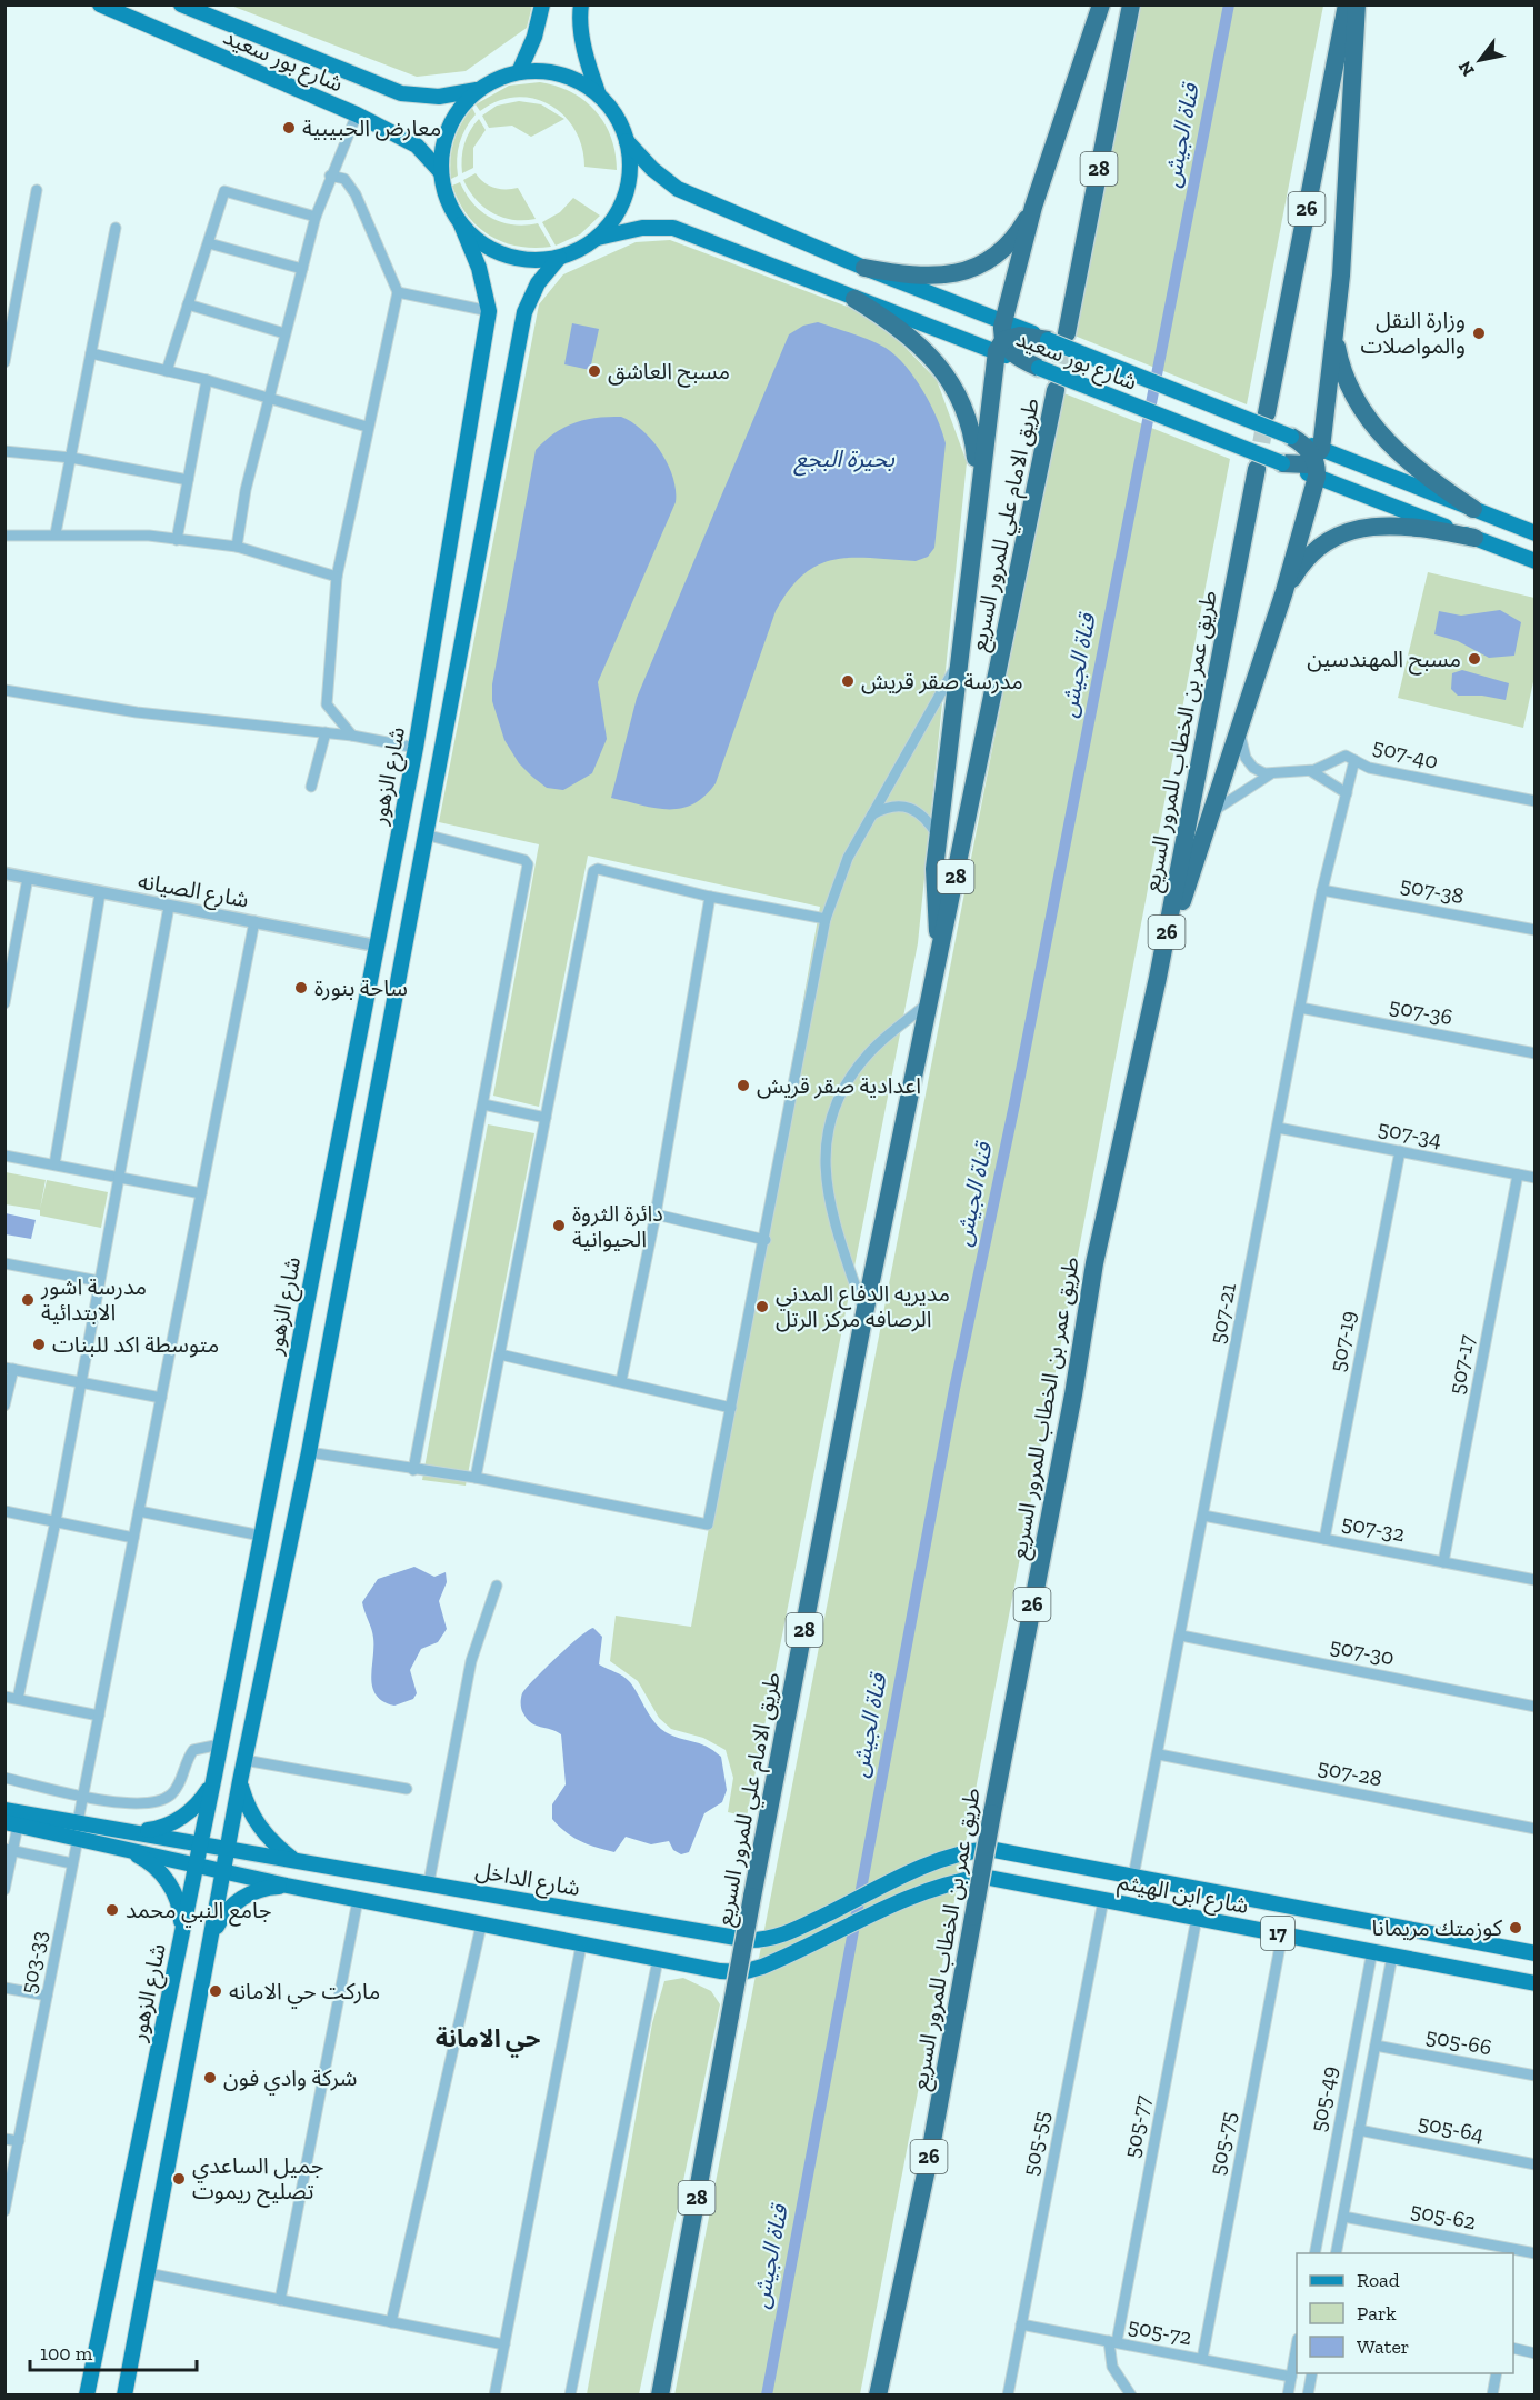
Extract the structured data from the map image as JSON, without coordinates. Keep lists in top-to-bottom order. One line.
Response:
{"streets":{"highway":["28","26","طريق الامام علي للمرور السريع","طريق عمر بن الخطاب للمرور السريع"],"main road":["شارع بور سعيد","شارع الزهور","شارع الداخل","شارع ابن الهيثم","17"],"street":["507-40","شارع الصيانه","507-38","507-36","507-34","507-21","507-19","507-17","507-32","507-30","507-28","503-33","505-66","505-49","505-77","505-64","505-55","505-75","505-62","505-72"]},"crossings":[["شارع بور سعيد","شارع الزهور"],["507-40","507-21"],["شارع الزهور","شارع الصيانه"],["شارع الزهور","شارع الداخل"],["507-38","507-21"],["507-36","507-21"],["507-34","507-21"],["507-34","507-19"],["507-34","507-17"],["507-21","507-32"],["507-21","507-30"],["507-21","507-28"],["507-21","شارع ابن الهيثم"],["507-19","507-32"],["507-17","507-32"],["شارع الداخل","شارع ابن الهيثم"],["شارع ابن الهيثم","505-49"],["شارع ابن الهيثم","505-77"],["شارع ابن الهيثم","505-55"],["شارع ابن الهيثم","505-75"],["505-66","505-49"],["505-49","505-64"],["505-49","505-62"],["505-77","505-72"],["505-55","505-72"],["505-75","505-72"]],"districts":["حي الامانة"],"water":["قناة الجيش","بحيرة البجع"],"places":["معارض الحبيبية","وزارة النقل والمواصلات","مسبح العاشق","مسبح المهندسين","مدرسة صقر قريش","ساحة بنورة","اعدادية صقر قريش","دائرة الثروة الحيوانية","مدرسة اشور الابتدائية","مديريه الدفاع المدني الرصافه مركز الرتل","متوسطة اكد للبنات","جامع النبي محمد","كوزمتك مريمانا","ماركت حي الامانه","شركة وادي فون","جميل الساعدي تصليح ريموت"],"legend":["Road","Park","Water"],"scale_bar":"100 m","north":"bottom left"}
